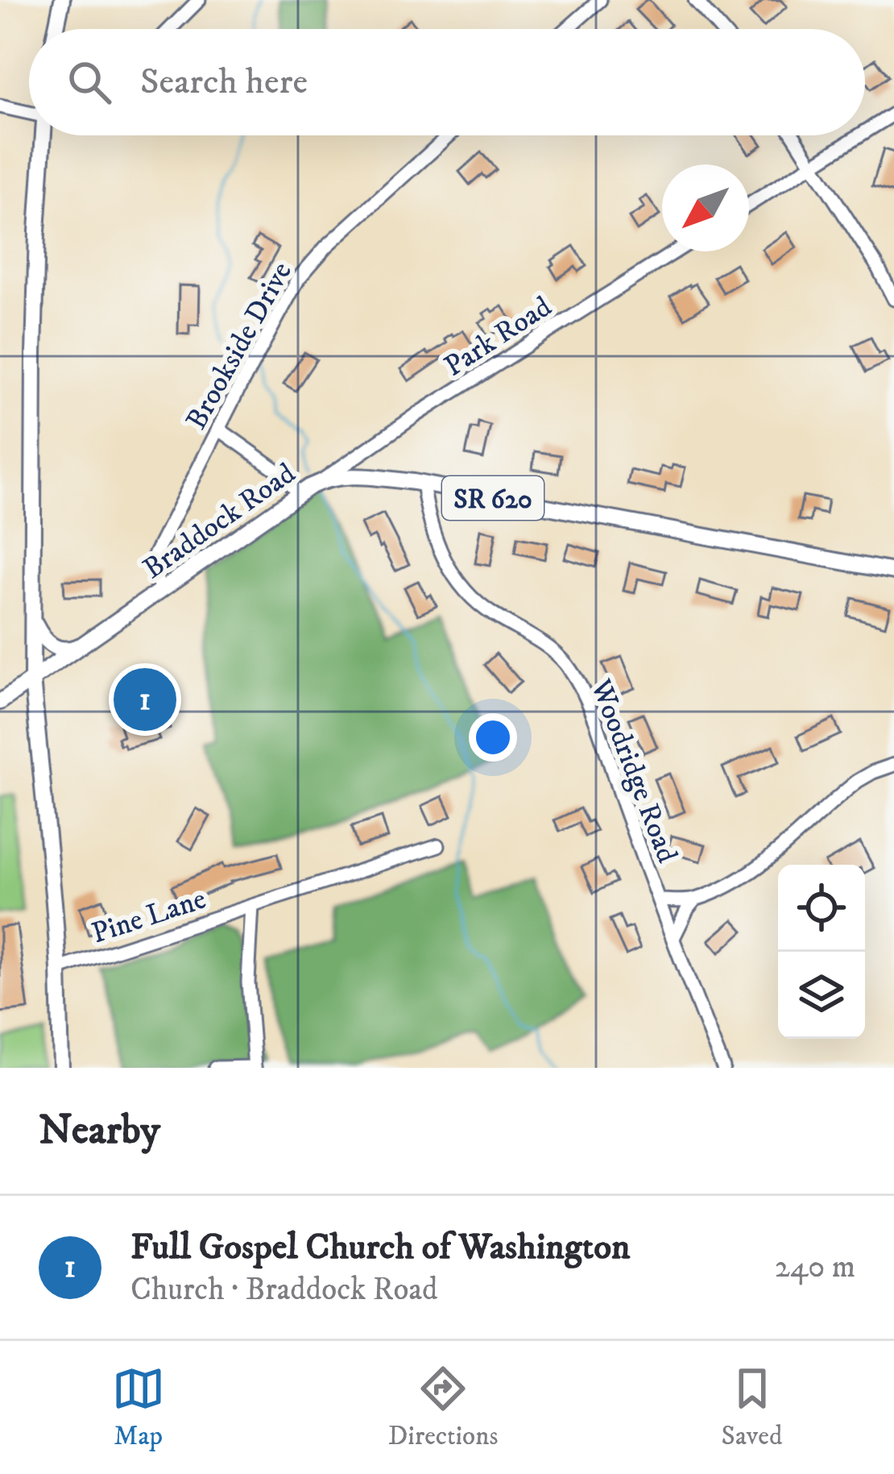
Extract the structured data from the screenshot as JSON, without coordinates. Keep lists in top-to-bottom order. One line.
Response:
{"streets":{"main road":["SR 620","Braddock Road"],"street":["Park Road","Brookside Drive","Woodridge Road","Pine Lane"]},"crossings":[["Park Road","Braddock Road"],["Brookside Drive","Braddock Road"],["Braddock Road","Woodridge Road"]],"north":"bottom left","page":{"search":"Search here","pins":"1","heading":"Nearby","list":[{"mark":"1","name":"Full Gospel Church of Washington","note":"Church · Braddock Road","value":"240 m"}],"nav":["Map","Directions","Saved"]}}
